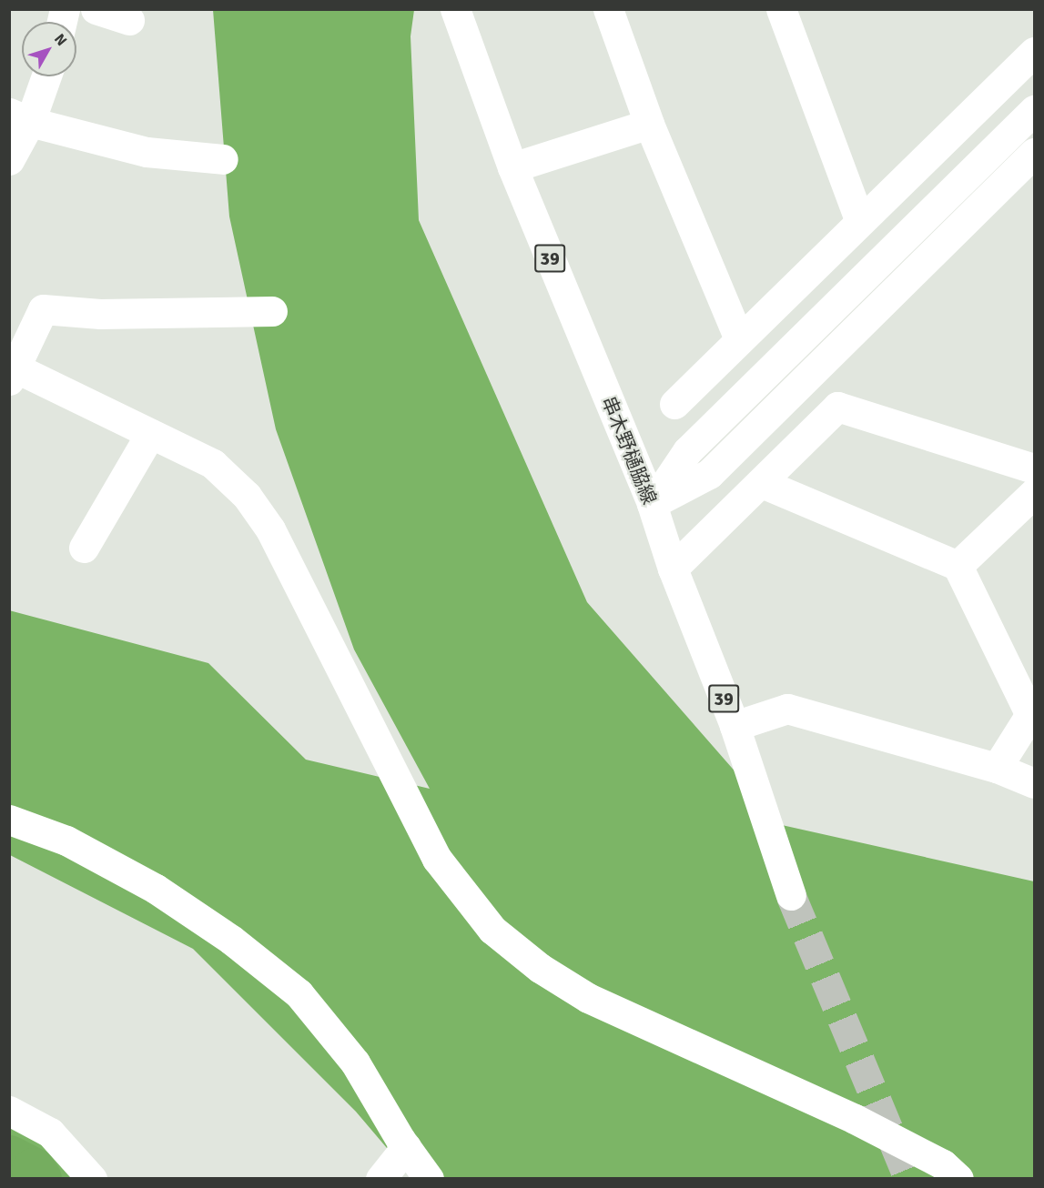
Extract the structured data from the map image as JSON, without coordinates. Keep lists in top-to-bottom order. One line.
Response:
{"streets":{"main road":["39","串木野樋脇線"]},"north":"top right"}
